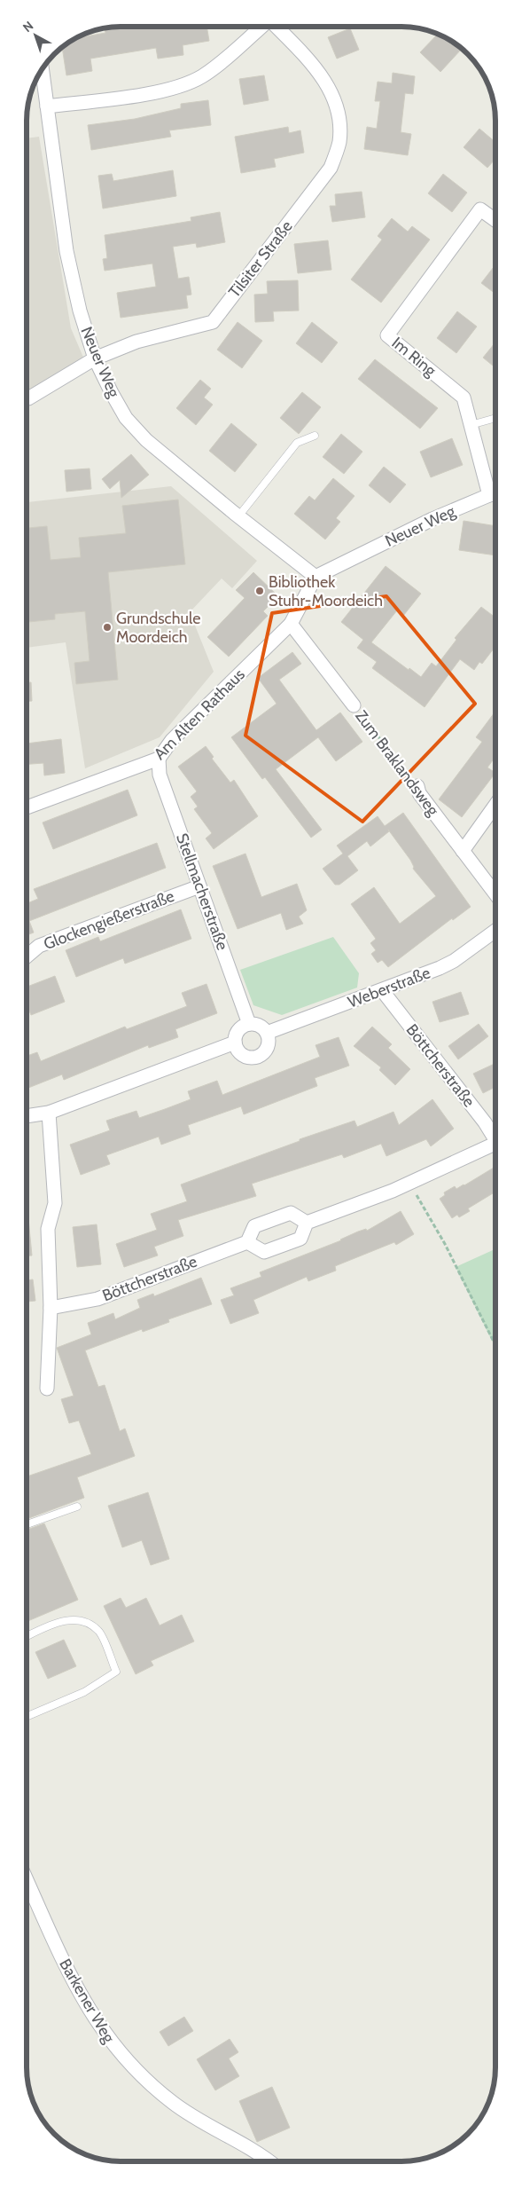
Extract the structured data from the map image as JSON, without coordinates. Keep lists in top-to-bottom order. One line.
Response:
{"streets":{"street":["Tilsiter Straße","Im Ring","Neuer Weg","Am Alten Rathaus","Zum Braklandsweg","Stellmacherstraße","Glockengießerstraße","Weberstraße","Böttcherstraße","Barkener Weg"]},"crossings":[["Tilsiter Straße","Neuer Weg"],["Im Ring","Neuer Weg"],["Am Alten Rathaus","Zum Braklandsweg"],["Am Alten Rathaus","Stellmacherstraße"],["Stellmacherstraße","Glockengießerstraße"],["Stellmacherstraße","Weberstraße"],["Weberstraße","Böttcherstraße"]],"places":["Bibliothek Stuhr-Moordeich","Grundschule Moordeich"],"north":"top left"}
